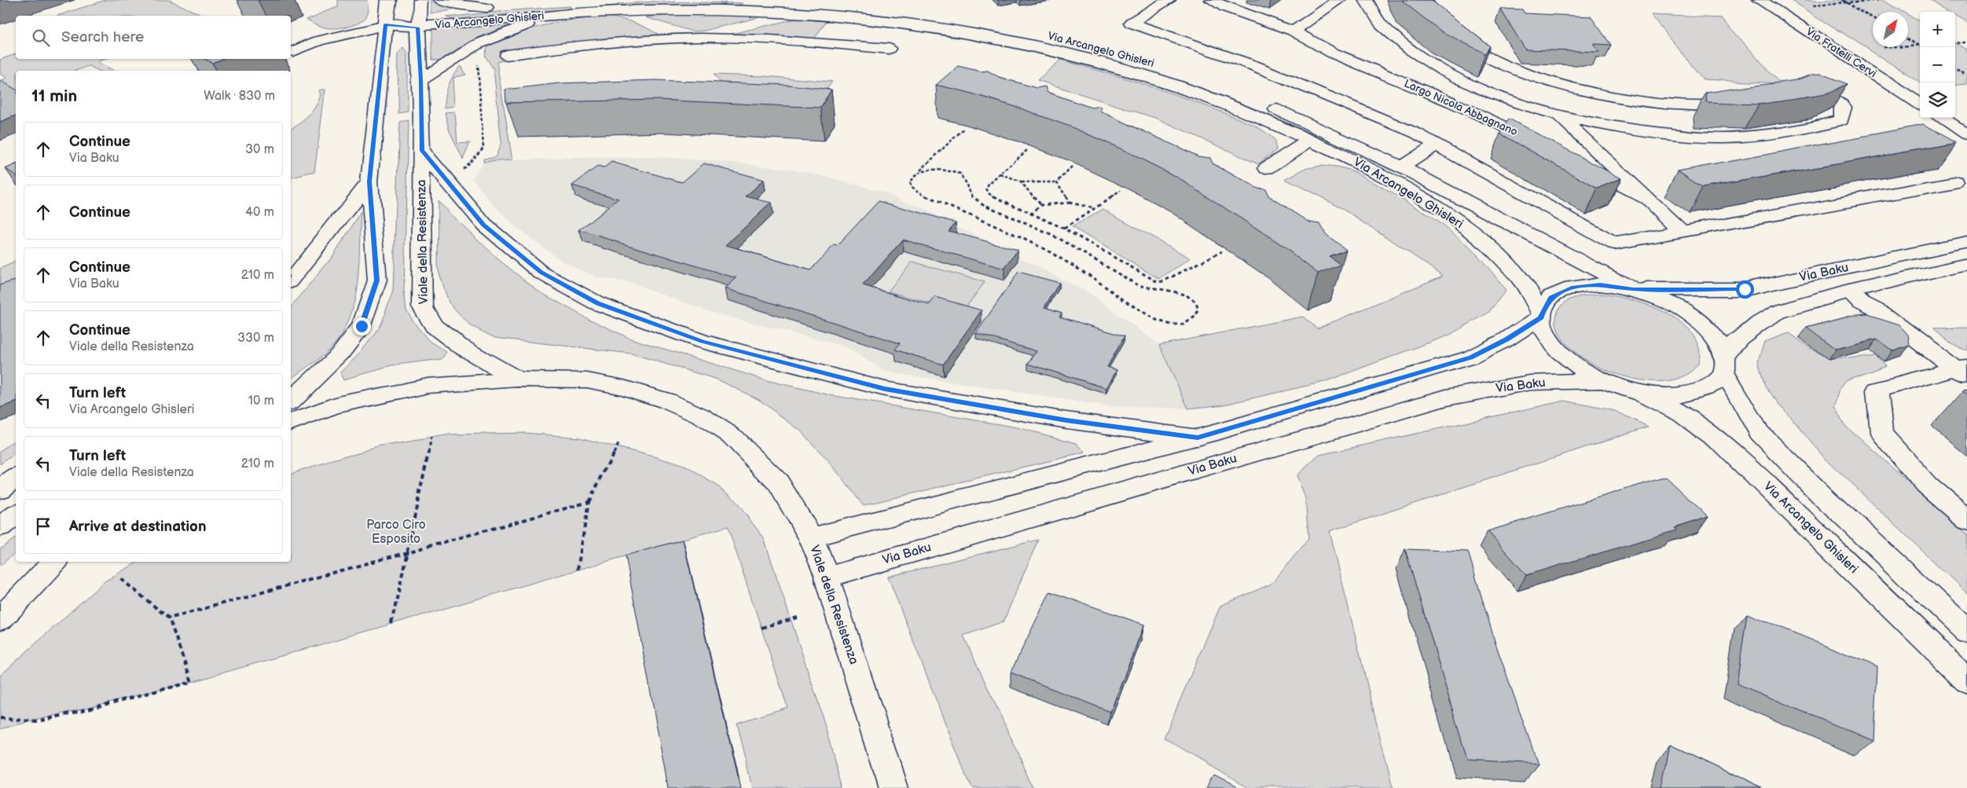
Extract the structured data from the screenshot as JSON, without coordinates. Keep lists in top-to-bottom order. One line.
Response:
{"streets":{"street":["Via Arcangelo Ghisleri","Via Fratelli Cervi","Largo Nicola Abbagnano","Viale della Resistenza","Via Baku"]},"crossings":[["Via Arcangelo Ghisleri","Viale della Resistenza"],["Via Arcangelo Ghisleri","Via Baku"],["Viale della Resistenza","Via Baku"]],"parks":["Parco Ciro Esposito"],"north":"top right","page":{"map_buttons":["+","−"],"search":"Search here","heading":["11 min","Walk · 830 m"],"list":[["Continue","Via Baku","30 m"],["Continue","40 m"],["Continue","Via Baku","210 m"],["Continue","Viale della Resistenza","330 m"],["Turn left","Via Arcangelo Ghisleri","10 m"],["Turn left","Viale della Resistenza","210 m"],"Arrive at destination"]}}
